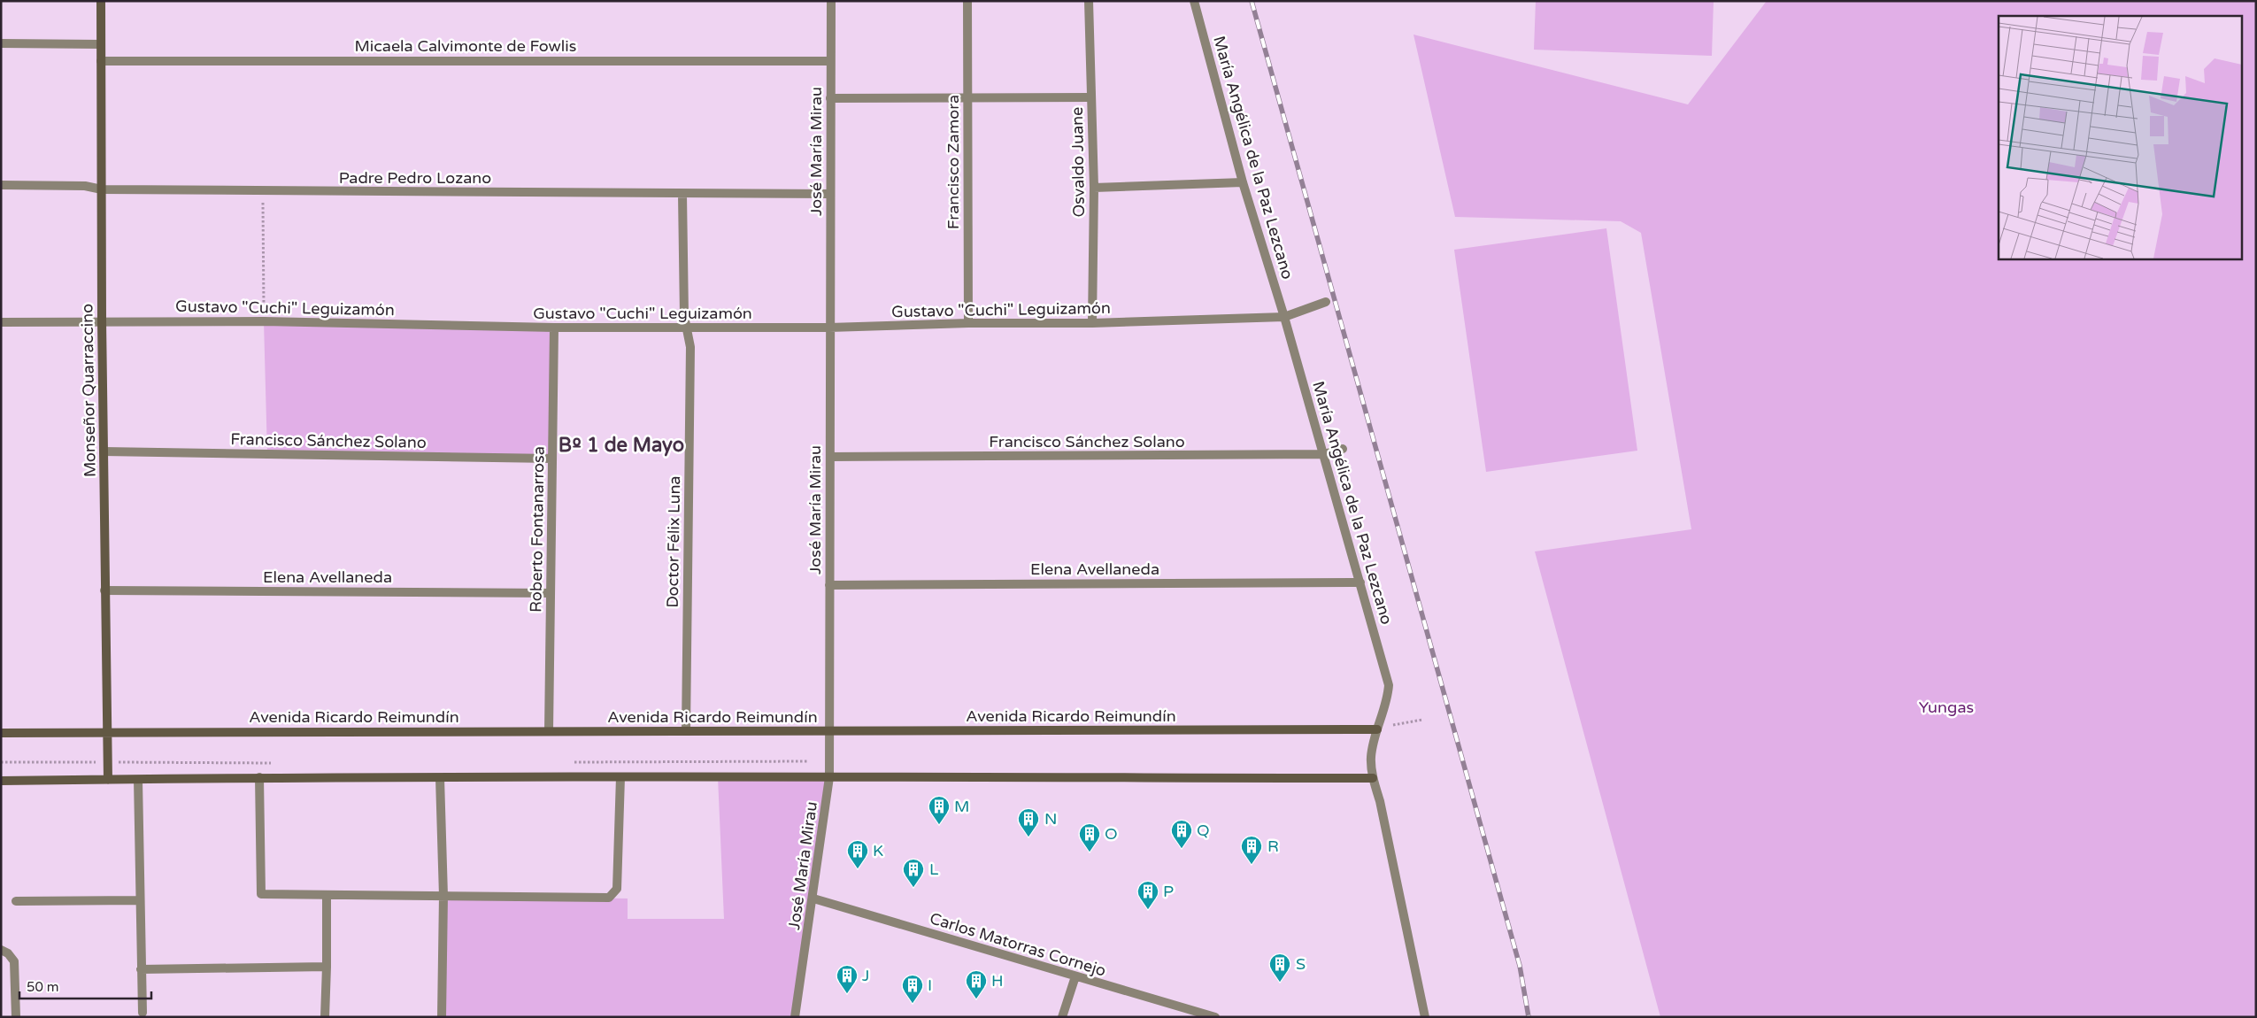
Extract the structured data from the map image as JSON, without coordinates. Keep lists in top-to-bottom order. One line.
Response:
{"streets":{"street":["Micaela Calvimonte de Fowlis","José María Mirau","María Angélica de la Paz Lezcano","Francisco Zamora","Osvaldo Juane","Padre Pedro Lozano","Gustavo \"Cuchi\" Leguizamón","Monseñor Quarraccino","Francisco Sánchez Solano","Roberto Fontanarrosa","Doctor Félix Luna","Elena Avellaneda","Avenida Ricardo Reimundín","Carlos Matorras Cornejo"]},"crossings":[["Micaela Calvimonte de Fowlis","José María Mirau"],["Micaela Calvimonte de Fowlis","Monseñor Quarraccino"],["José María Mirau","Padre Pedro Lozano"],["José María Mirau","Gustavo \"Cuchi\" Leguizamón"],["José María Mirau","Francisco Sánchez Solano"],["José María Mirau","Elena Avellaneda"],["José María Mirau","Avenida Ricardo Reimundín"],["José María Mirau","Carlos Matorras Cornejo"],["María Angélica de la Paz Lezcano","Gustavo \"Cuchi\" Leguizamón"],["María Angélica de la Paz Lezcano","Francisco Sánchez Solano"],["María Angélica de la Paz Lezcano","Elena Avellaneda"],["María Angélica de la Paz Lezcano","Avenida Ricardo Reimundín"],["Francisco Zamora","Gustavo \"Cuchi\" Leguizamón"],["Osvaldo Juane","Gustavo \"Cuchi\" Leguizamón"],["Padre Pedro Lozano","Monseñor Quarraccino"],["Padre Pedro Lozano","Doctor Félix Luna"],["Gustavo \"Cuchi\" Leguizamón","Monseñor Quarraccino"],["Gustavo \"Cuchi\" Leguizamón","Roberto Fontanarrosa"],["Gustavo \"Cuchi\" Leguizamón","Doctor Félix Luna"],["Monseñor Quarraccino","Francisco Sánchez Solano"],["Monseñor Quarraccino","Elena Avellaneda"],["Monseñor Quarraccino","Avenida Ricardo Reimundín"],["Francisco Sánchez Solano","Roberto Fontanarrosa"],["Roberto Fontanarrosa","Elena Avellaneda"],["Roberto Fontanarrosa","Avenida Ricardo Reimundín"],["Doctor Félix Luna","Avenida Ricardo Reimundín"]],"districts":["Bº 1 de Mayo"],"parks":["Yungas"],"places":{"building":["M","N","Q","O","R","K","L","P","S","J","H","I"]},"scale_bar":"50 m"}
